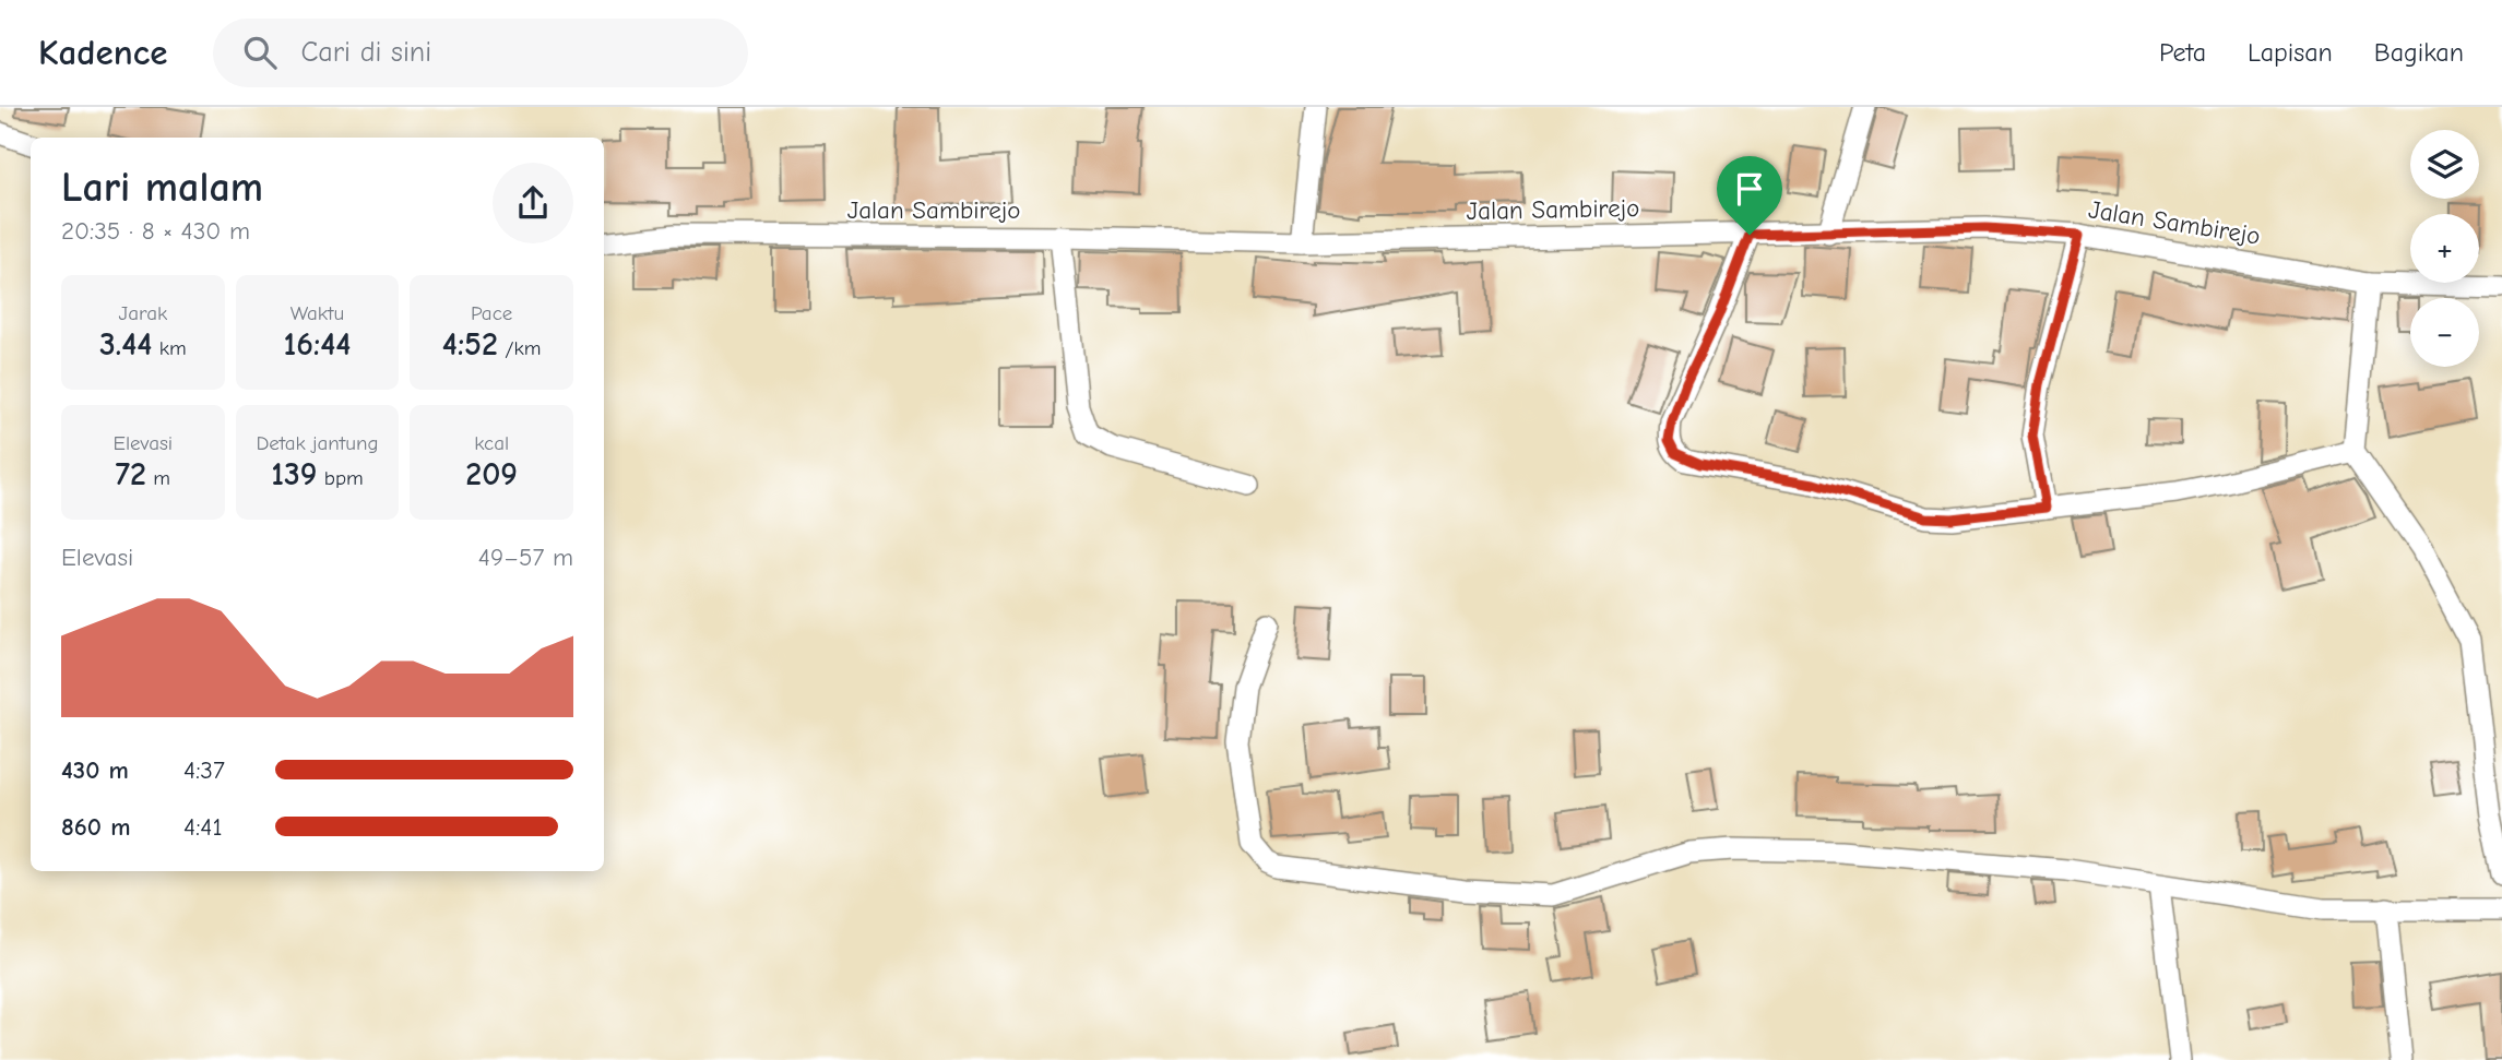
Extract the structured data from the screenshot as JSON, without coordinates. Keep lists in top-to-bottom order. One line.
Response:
{"streets":{"street":["Jalan Sambirejo"]},"page":{"header":"Kadence","search":"Cari di sini","nav":["Peta","Lapisan","Bagikan"],"map_buttons":["+","−"],"heading":["Lari malam","20:35 · 8 × 430 m"],"stats":[["Jarak","3.44 km"],["Waktu","16:44"],["Pace","4:52 /km"],["Elevasi","72 m"],["Detak jantung","139 bpm"],["kcal","209"]],"chart":["Elevasi","49–57 m"],"list":[{"name":"430 m","note":"4:37"},{"name":"860 m","note":"4:41"}]}}
